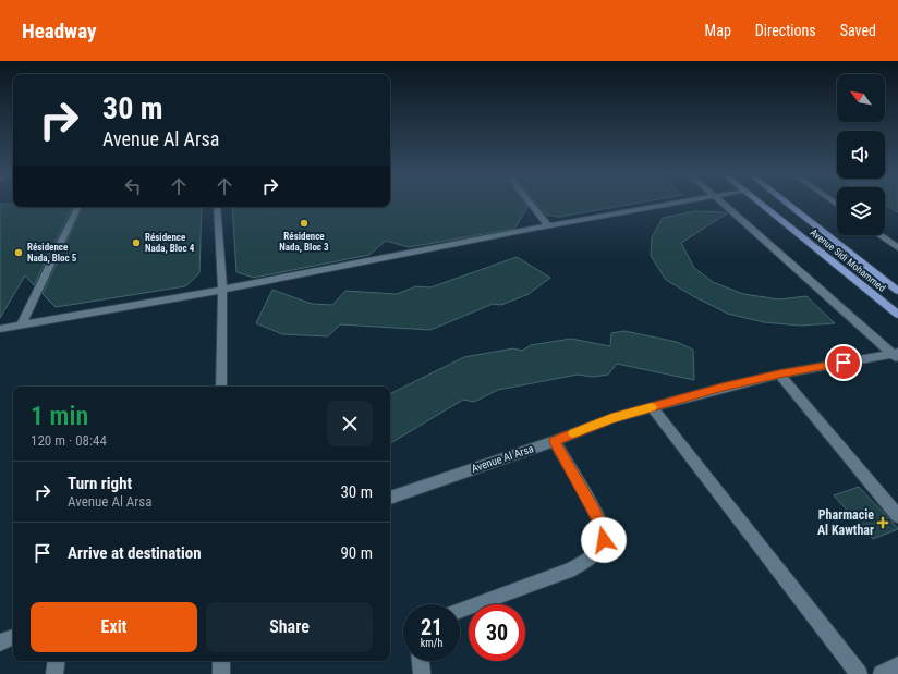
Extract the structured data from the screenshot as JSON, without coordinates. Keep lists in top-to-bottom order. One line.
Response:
{"streets":{"main road":["Avenue Sidi Mohammed"],"street":["Avenue Al Arsa"]},"places":{"other":["Résidence Nada, Bloc 3","Résidence Nada, Bloc 4","Résidence Nada, Bloc 5"],"health":["Pharmacie Al Kawthar"]},"north":"top left","page":{"header":"Headway","nav":["Map","Directions","Saved"],"turn":["30 m","Avenue Al Arsa"],"heading":["1 min","120 m · 08:44"],"list":[{"name":"Turn right","note":"Avenue Al Arsa","value":"30 m"},{"name":"Arrive at destination","value":"90 m"}],"buttons":["Exit","Share"],"speed":"21 km/h","limit":"30"}}
